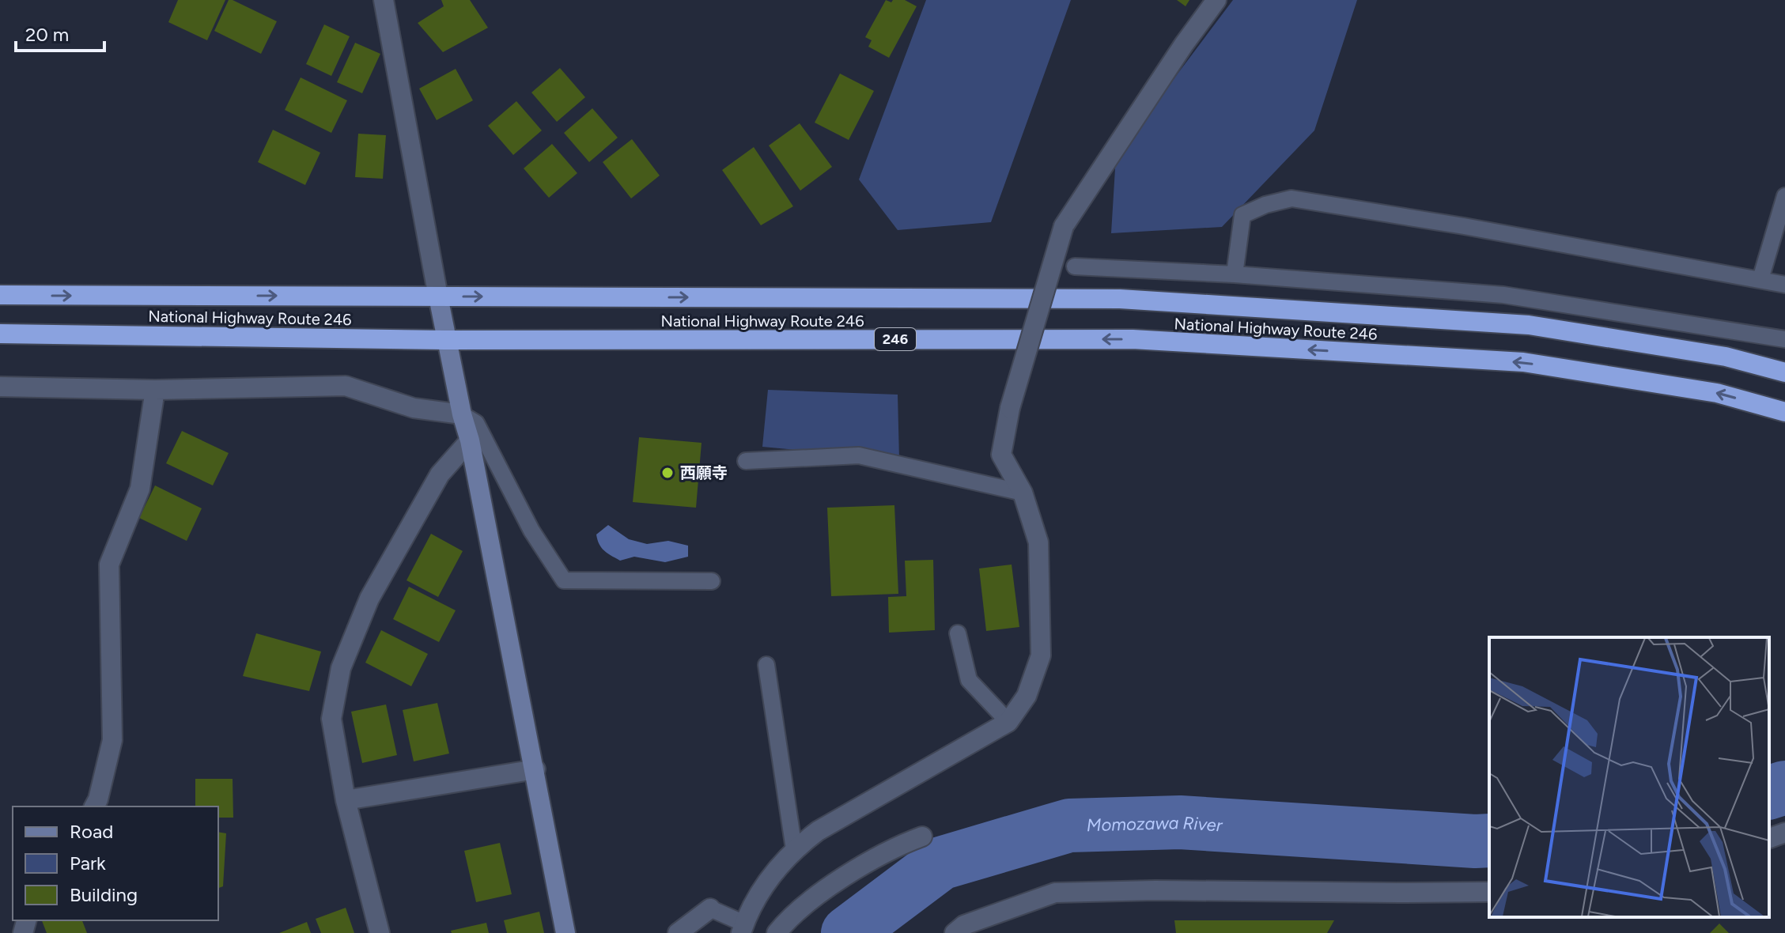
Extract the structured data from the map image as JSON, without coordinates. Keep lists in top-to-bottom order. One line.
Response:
{"streets":{"highway":["National Highway Route 246","246"]},"water":["Momozawa River"],"places":["西願寺"],"legend":["Road","Park","Building"],"scale_bar":"20 m"}
